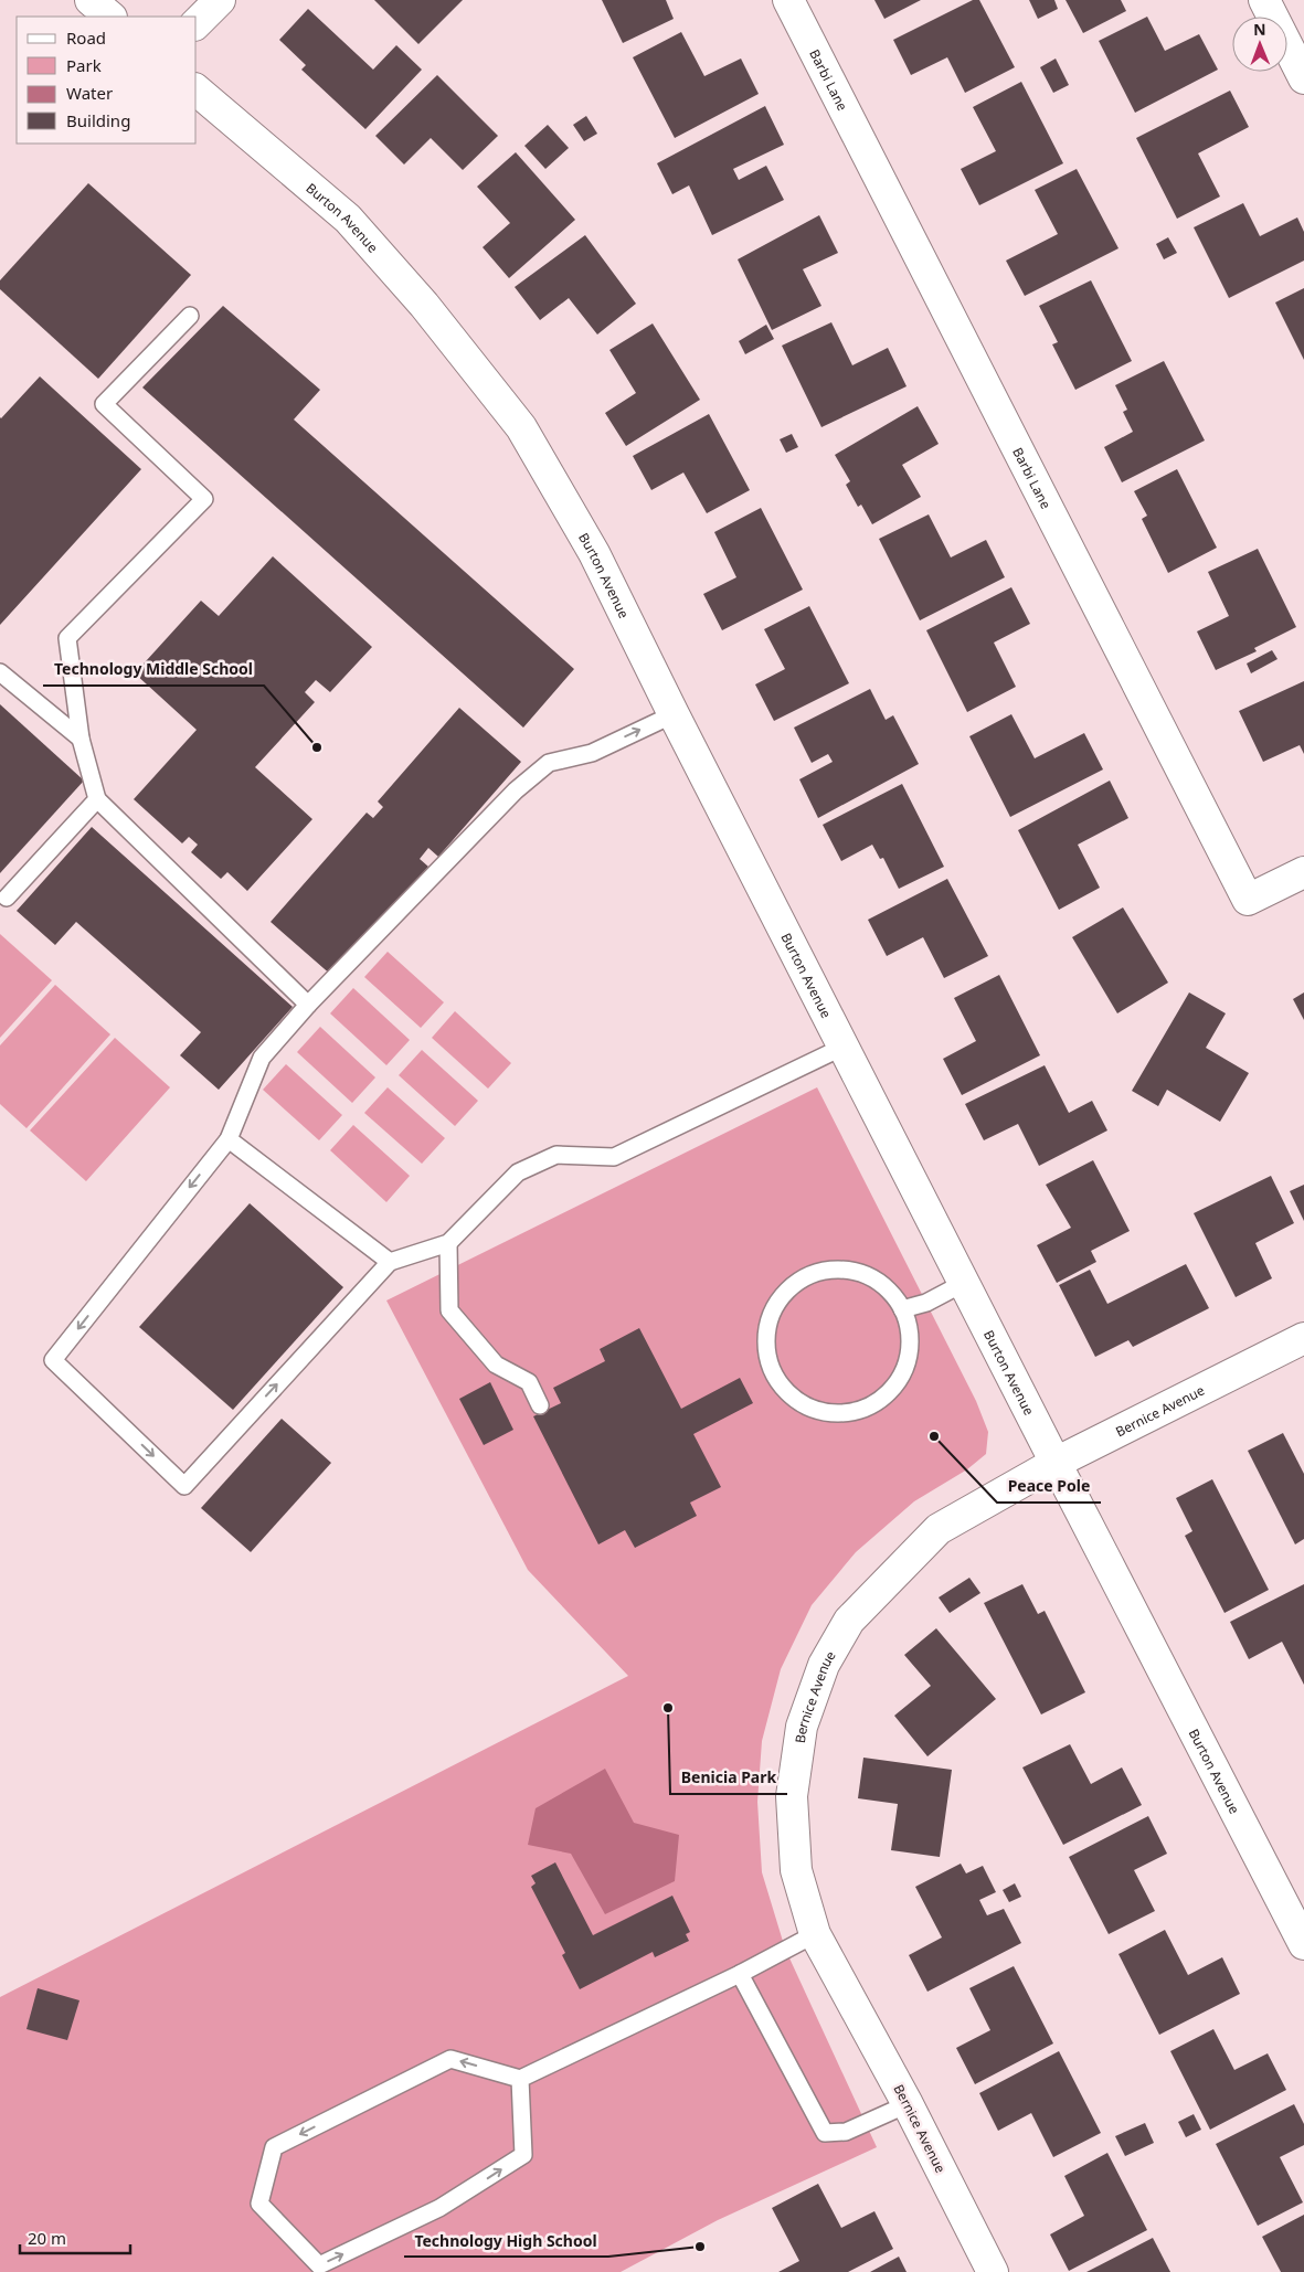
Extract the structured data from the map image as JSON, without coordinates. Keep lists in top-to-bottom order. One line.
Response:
{"streets":{"street":["Barbi Lane","Burton Avenue","Bernice Avenue"]},"crossings":[["Burton Avenue","Bernice Avenue"]],"places":["Technology Middle School","Peace Pole","Benicia Park","Technology High School"],"legend":["Road","Park","Water","Building"],"scale_bar":"20 m","north":"top"}
